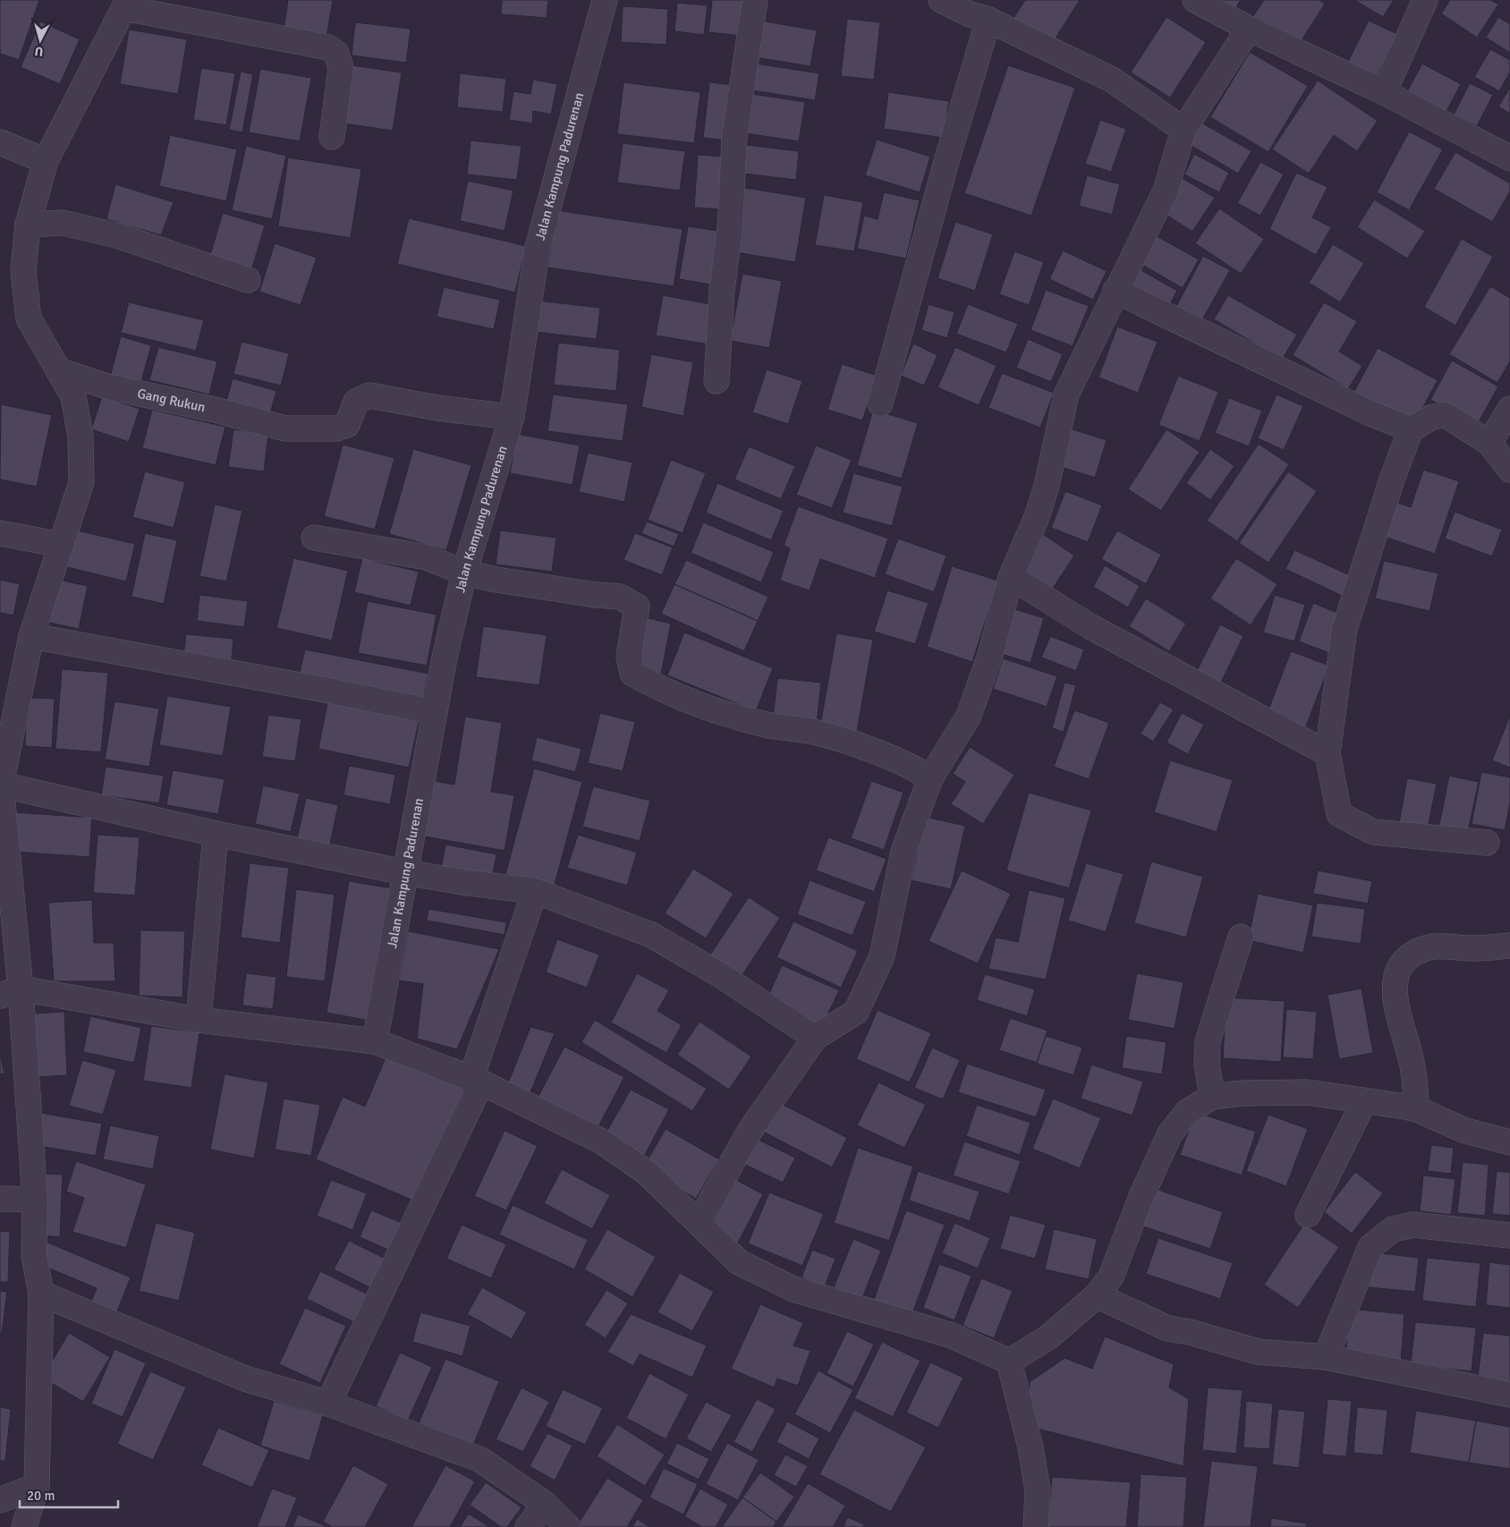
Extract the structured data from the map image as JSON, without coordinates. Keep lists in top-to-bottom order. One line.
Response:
{"streets":{"street":["Jalan Kampung Padurenan","Gang Rukun"]},"crossings":[["Jalan Kampung Padurenan","Gang Rukun"]],"scale_bar":"20 m","north":"bottom"}
